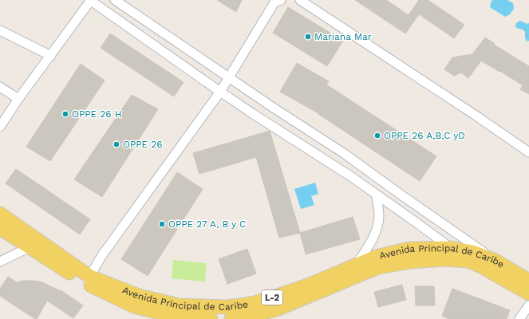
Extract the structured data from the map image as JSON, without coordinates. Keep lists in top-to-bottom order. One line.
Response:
{"streets":{"main road":["Avenida Principal de Caribe","L-2"]},"places":["Mariana Mar","OPPE 26 H","OPPE 26 A,B,C yD","OPPE 26","OPPE 27 A, B y C"]}
